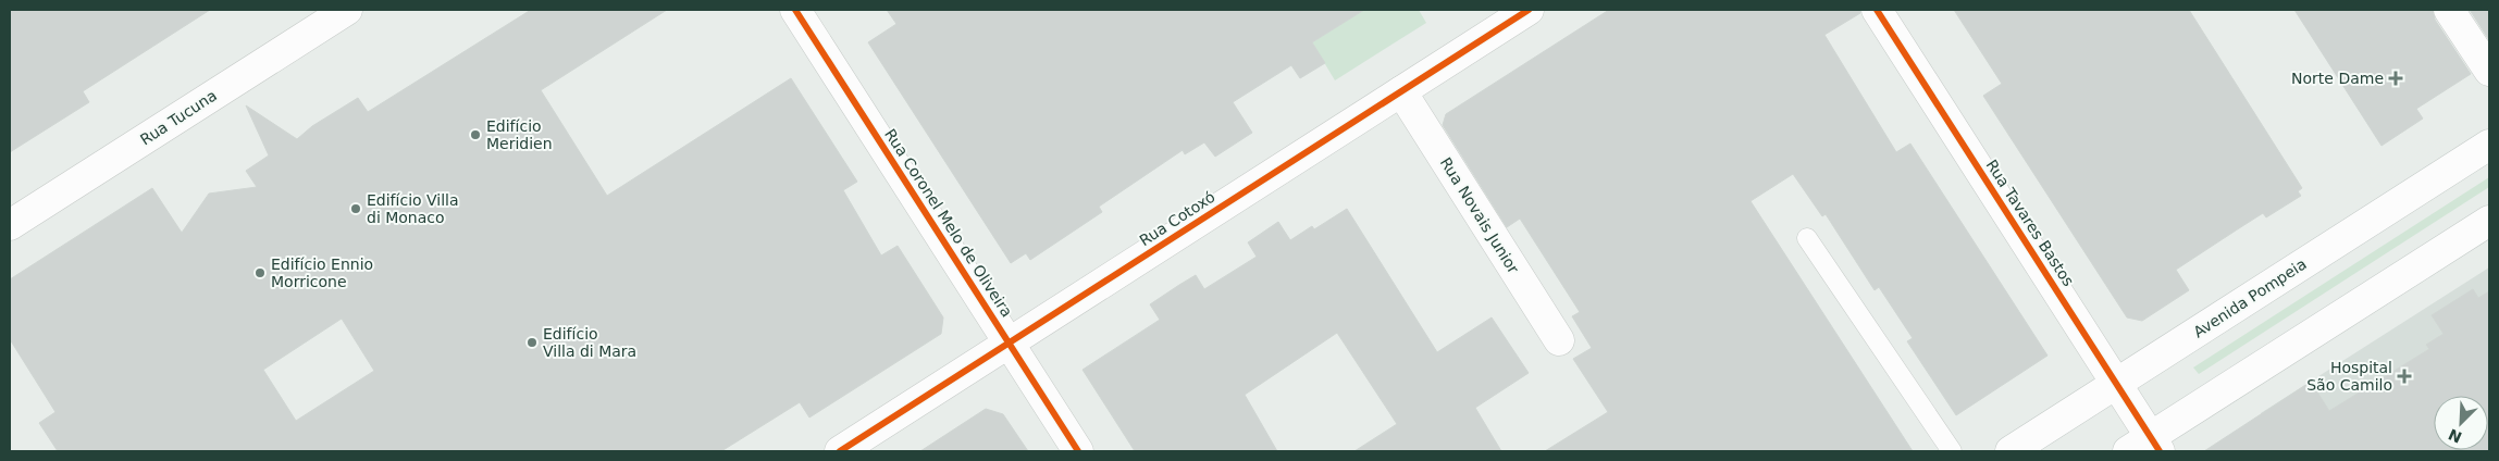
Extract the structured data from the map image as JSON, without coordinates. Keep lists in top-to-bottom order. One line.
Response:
{"streets":{"street":["Rua Tucuna","Rua Novais Junior","Rua Cotoxó","Rua Coronel Melo de Oliveira","Rua Tavares Bastos","Avenida Pompeia"]},"crossings":[["Rua Novais Junior","Rua Cotoxó"],["Rua Cotoxó","Rua Coronel Melo de Oliveira"],["Rua Tavares Bastos","Avenida Pompeia"]],"places":{"health":["Norte Dame","Hospital São Camilo"],"other":["Edifício Meridien","Edifício Villa di Monaco","Edifício Ennio Morricone","Edifício Villa di Mara"]},"north":"bottom left"}
